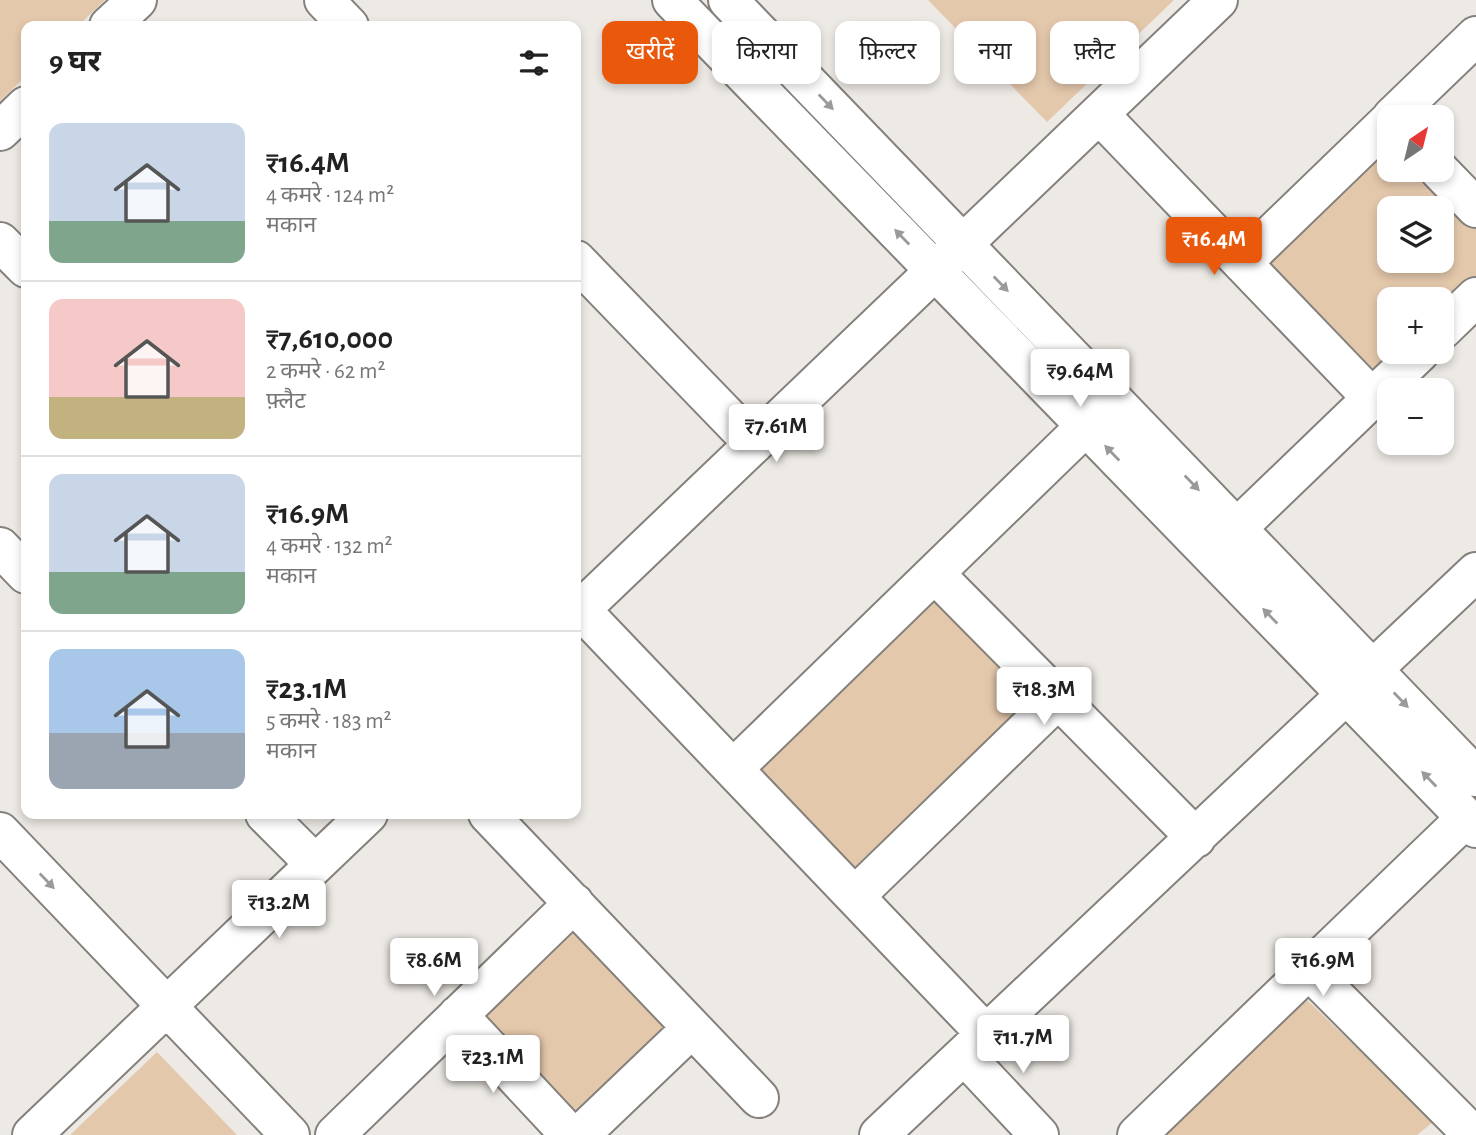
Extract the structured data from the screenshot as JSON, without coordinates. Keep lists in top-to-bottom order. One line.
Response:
{"north":"top right","page":{"chip":["खरीदें","किराया","फ़िल्टर","नया","फ़्लैट"],"heading":"9 घर","map_buttons":["+","−"],"list":[{"name":"₹16.4M","note":"4 कमरे · 124 m² · मकान"},{"name":"₹7,610,000","note":"2 कमरे · 62 m² · फ़्लैट"},{"name":"₹16.9M","note":"4 कमरे · 132 m² · मकान"},{"name":"₹23.1M","note":"5 कमरे · 183 m² · मकान"}],"price":["₹16.4M","₹9.64M","₹7.61M","₹18.3M","₹13.2M","₹8.6M","₹16.9M","₹11.7M","₹23.1M"]}}
